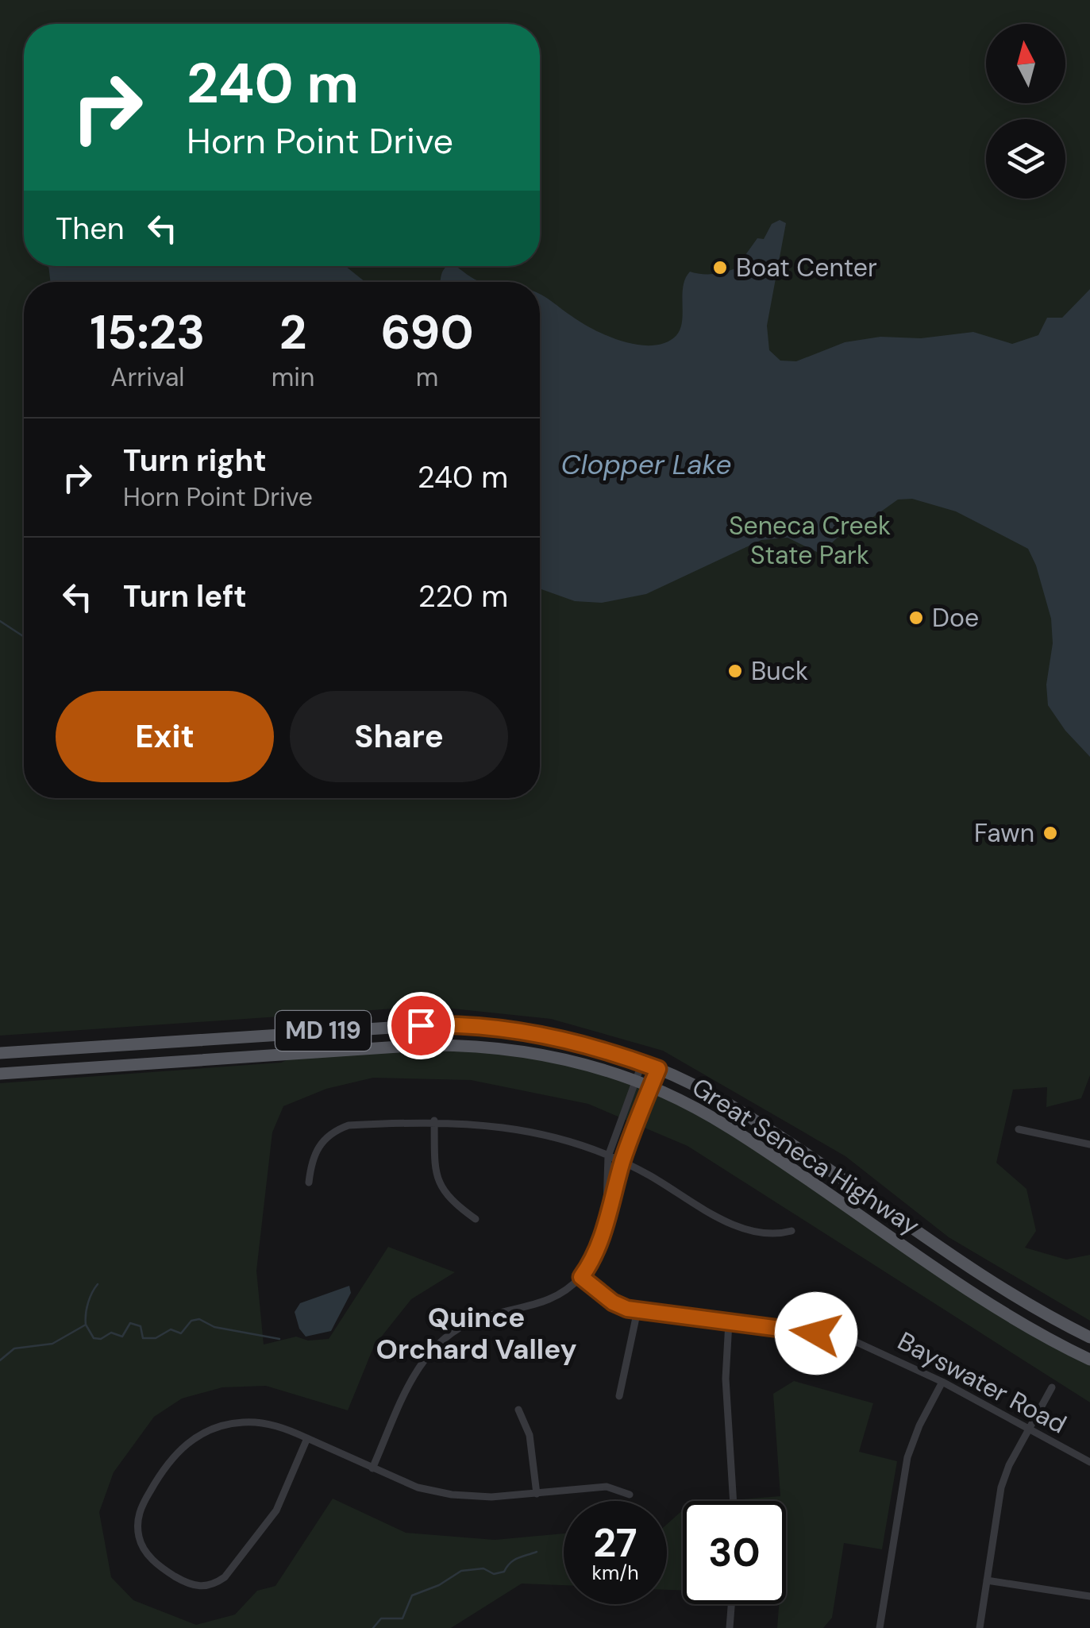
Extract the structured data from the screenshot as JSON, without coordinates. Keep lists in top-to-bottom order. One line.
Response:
{"streets":{"main road":["MD 119","Great Seneca Highway"],"street":["Bayswater Road"]},"districts":["Quince Orchard Valley"],"water":["Clopper Lake"],"parks":["Seneca Creek State Park"],"places":["Boat Center","Doe","Buck","Fawn"],"north":"top","page":{"turn":["240 m","Horn Point Drive"],"then":"Then","eta":["15:23","Arrival","2","min","690","m"],"list":[{"name":"Turn right","note":"Horn Point Drive","value":"240 m"},{"name":"Turn left","value":"220 m"}],"buttons":["Exit","Share"],"speed":"27 km/h","limit":"30"}}
